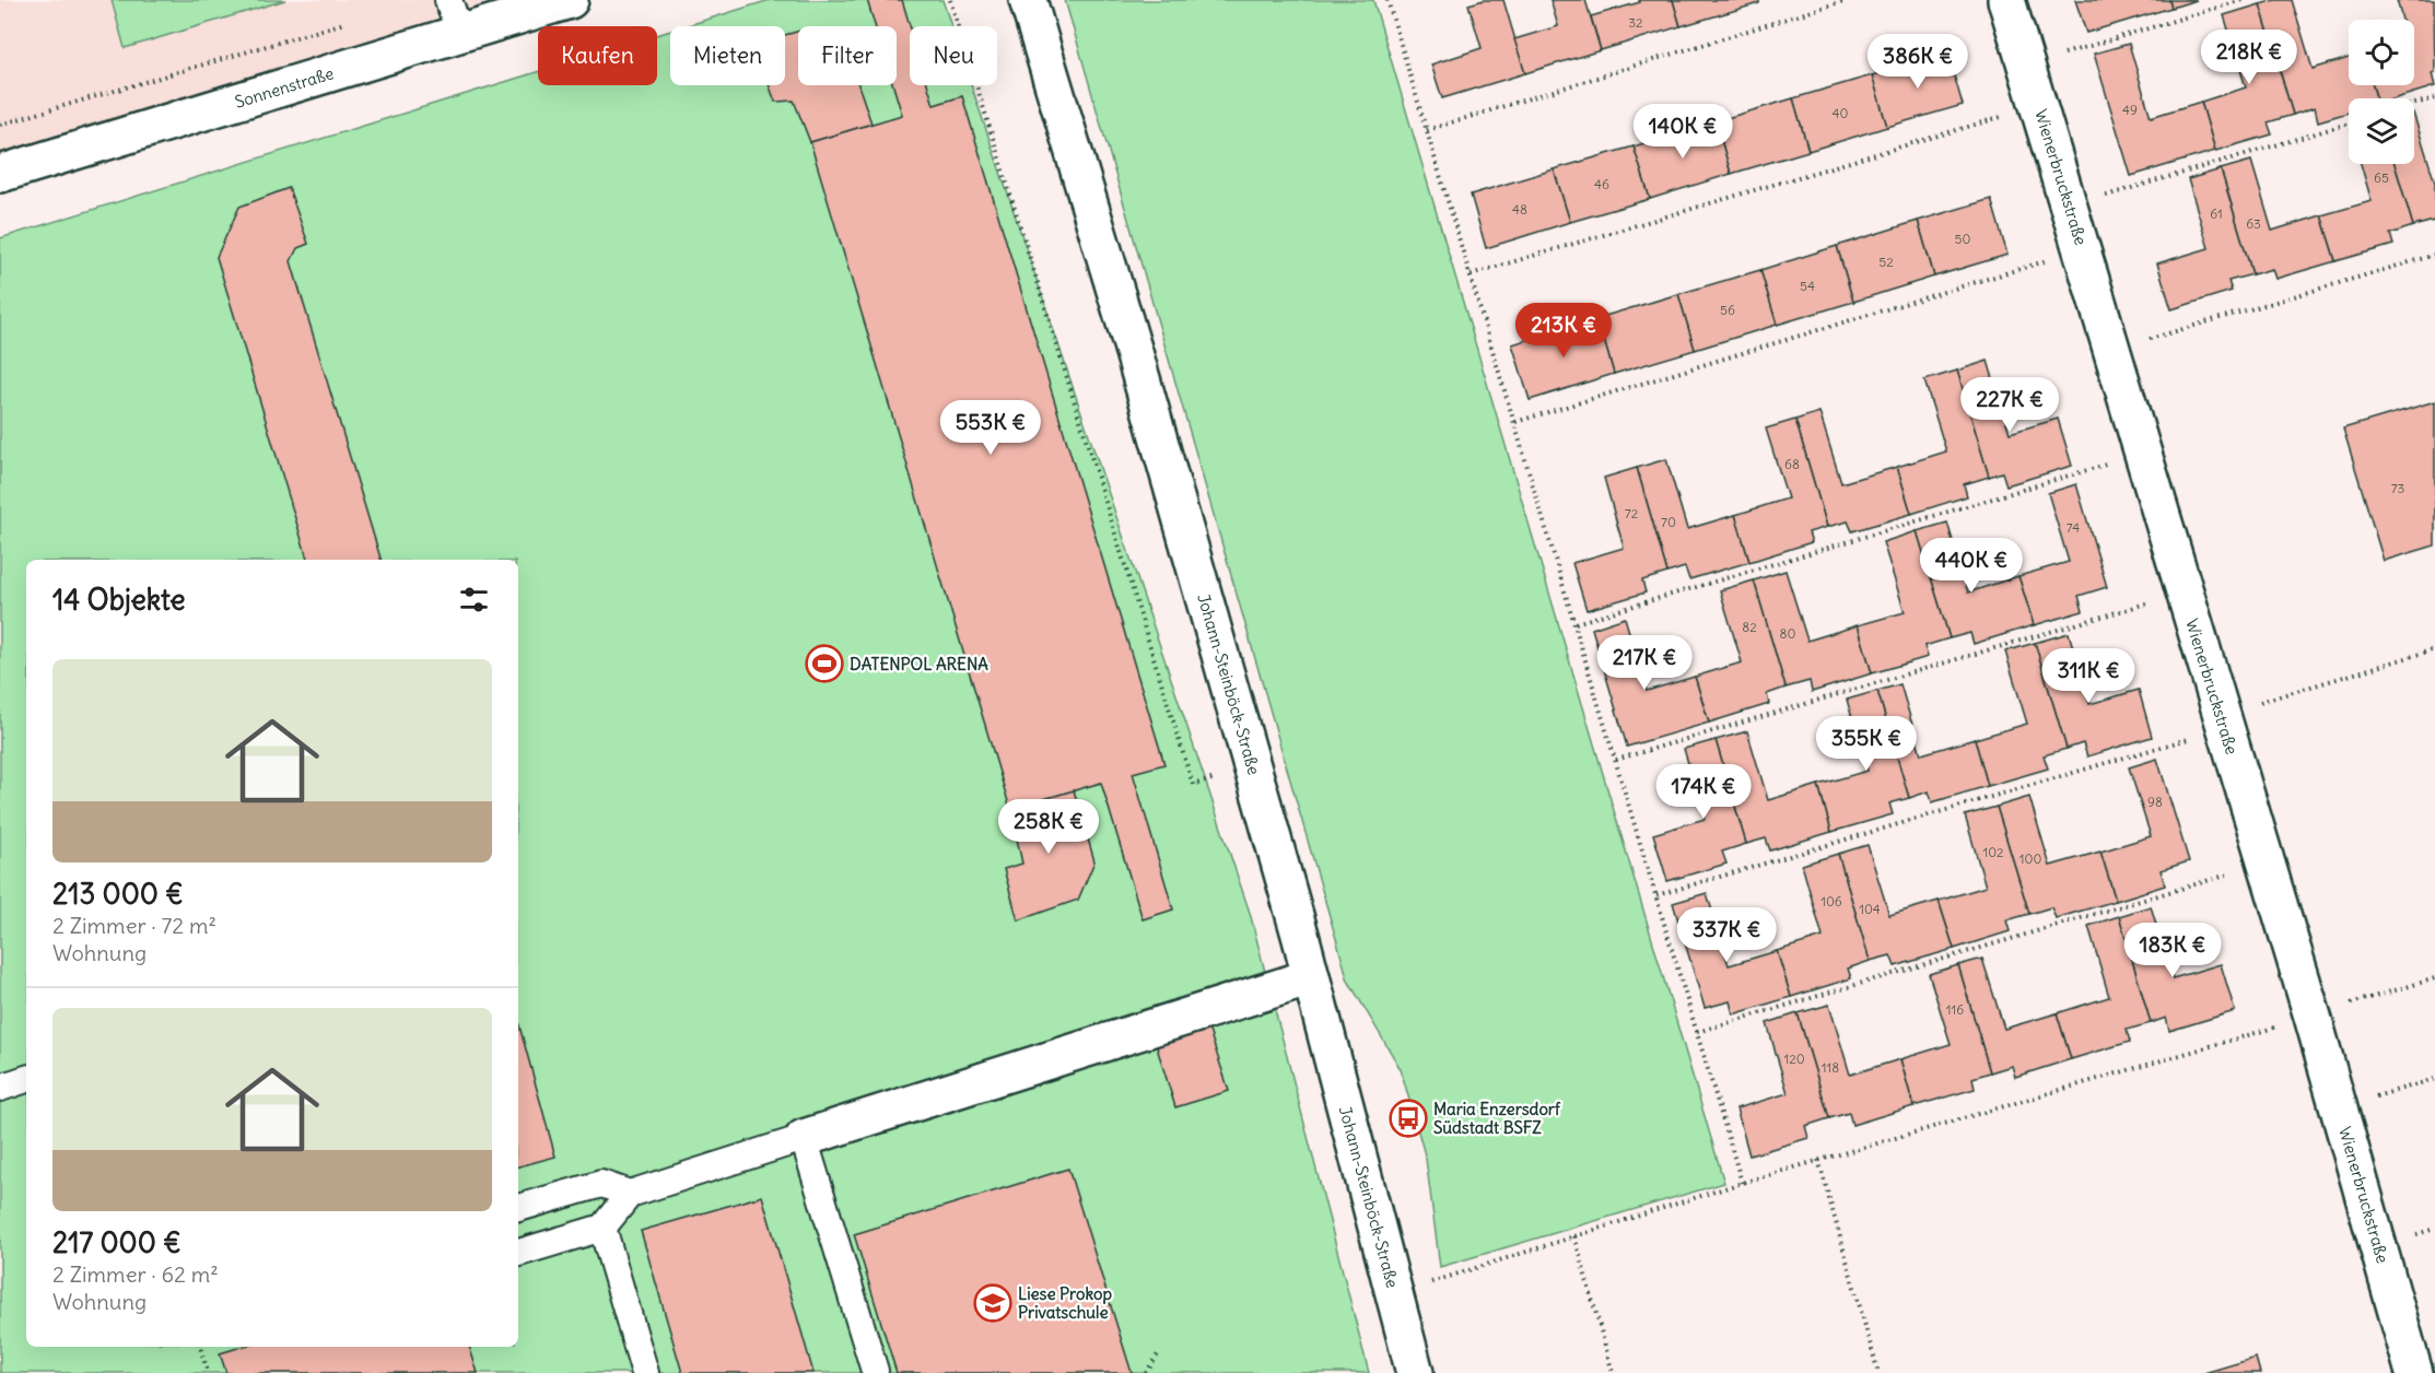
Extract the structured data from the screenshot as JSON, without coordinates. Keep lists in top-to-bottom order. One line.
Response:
{"streets":{"street":["Sonnenstraße","Wienerbruckstraße","Johann-Steinböck-Straße"]},"places":{"sports":["DATENPOL ARENA"],"bus stop":["Maria Enzersdorf Südstadt BSFZ"],"school or university":["Liese Prokop Privatschule"]},"house_numbers":["32","49","40","65","46","48","61","63","50","52","54","56","68","73","72","70","74","82","80","98","102","100","106","104","116","120","118"],"page":{"chip":["Kaufen","Mieten","Filter","Neu"],"price":["218K €","386K €","140K €","213K €","227K €","553K €","440K €","217K €","311K €","355K €","174K €","258K €","337K €","183K €"],"heading":"14 Objekte","list":[{"name":"213 000 €","note":"2 Zimmer · 72 m² · Wohnung"},{"name":"217 000 €","note":"2 Zimmer · 62 m² · Wohnung"}]}}
